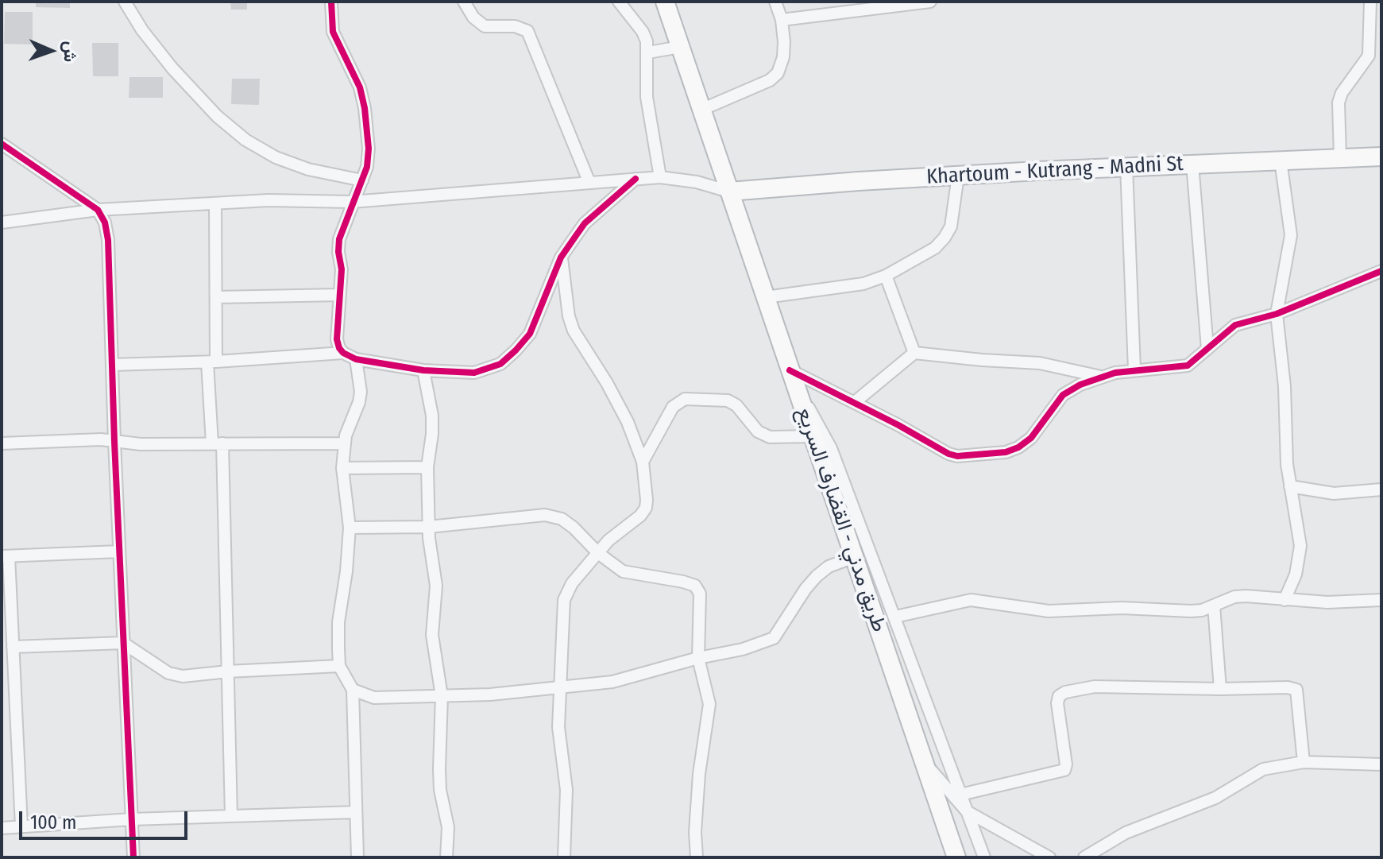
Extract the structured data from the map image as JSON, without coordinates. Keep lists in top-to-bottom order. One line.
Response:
{"streets":{"highway":["Khartoum - Kutrang - Madni St","طريق مدني - القضارف السريع"]},"crossings":[["Khartoum - Kutrang - Madni St","طريق مدني - القضارف السريع"]],"scale_bar":"100 m","north":"right"}
